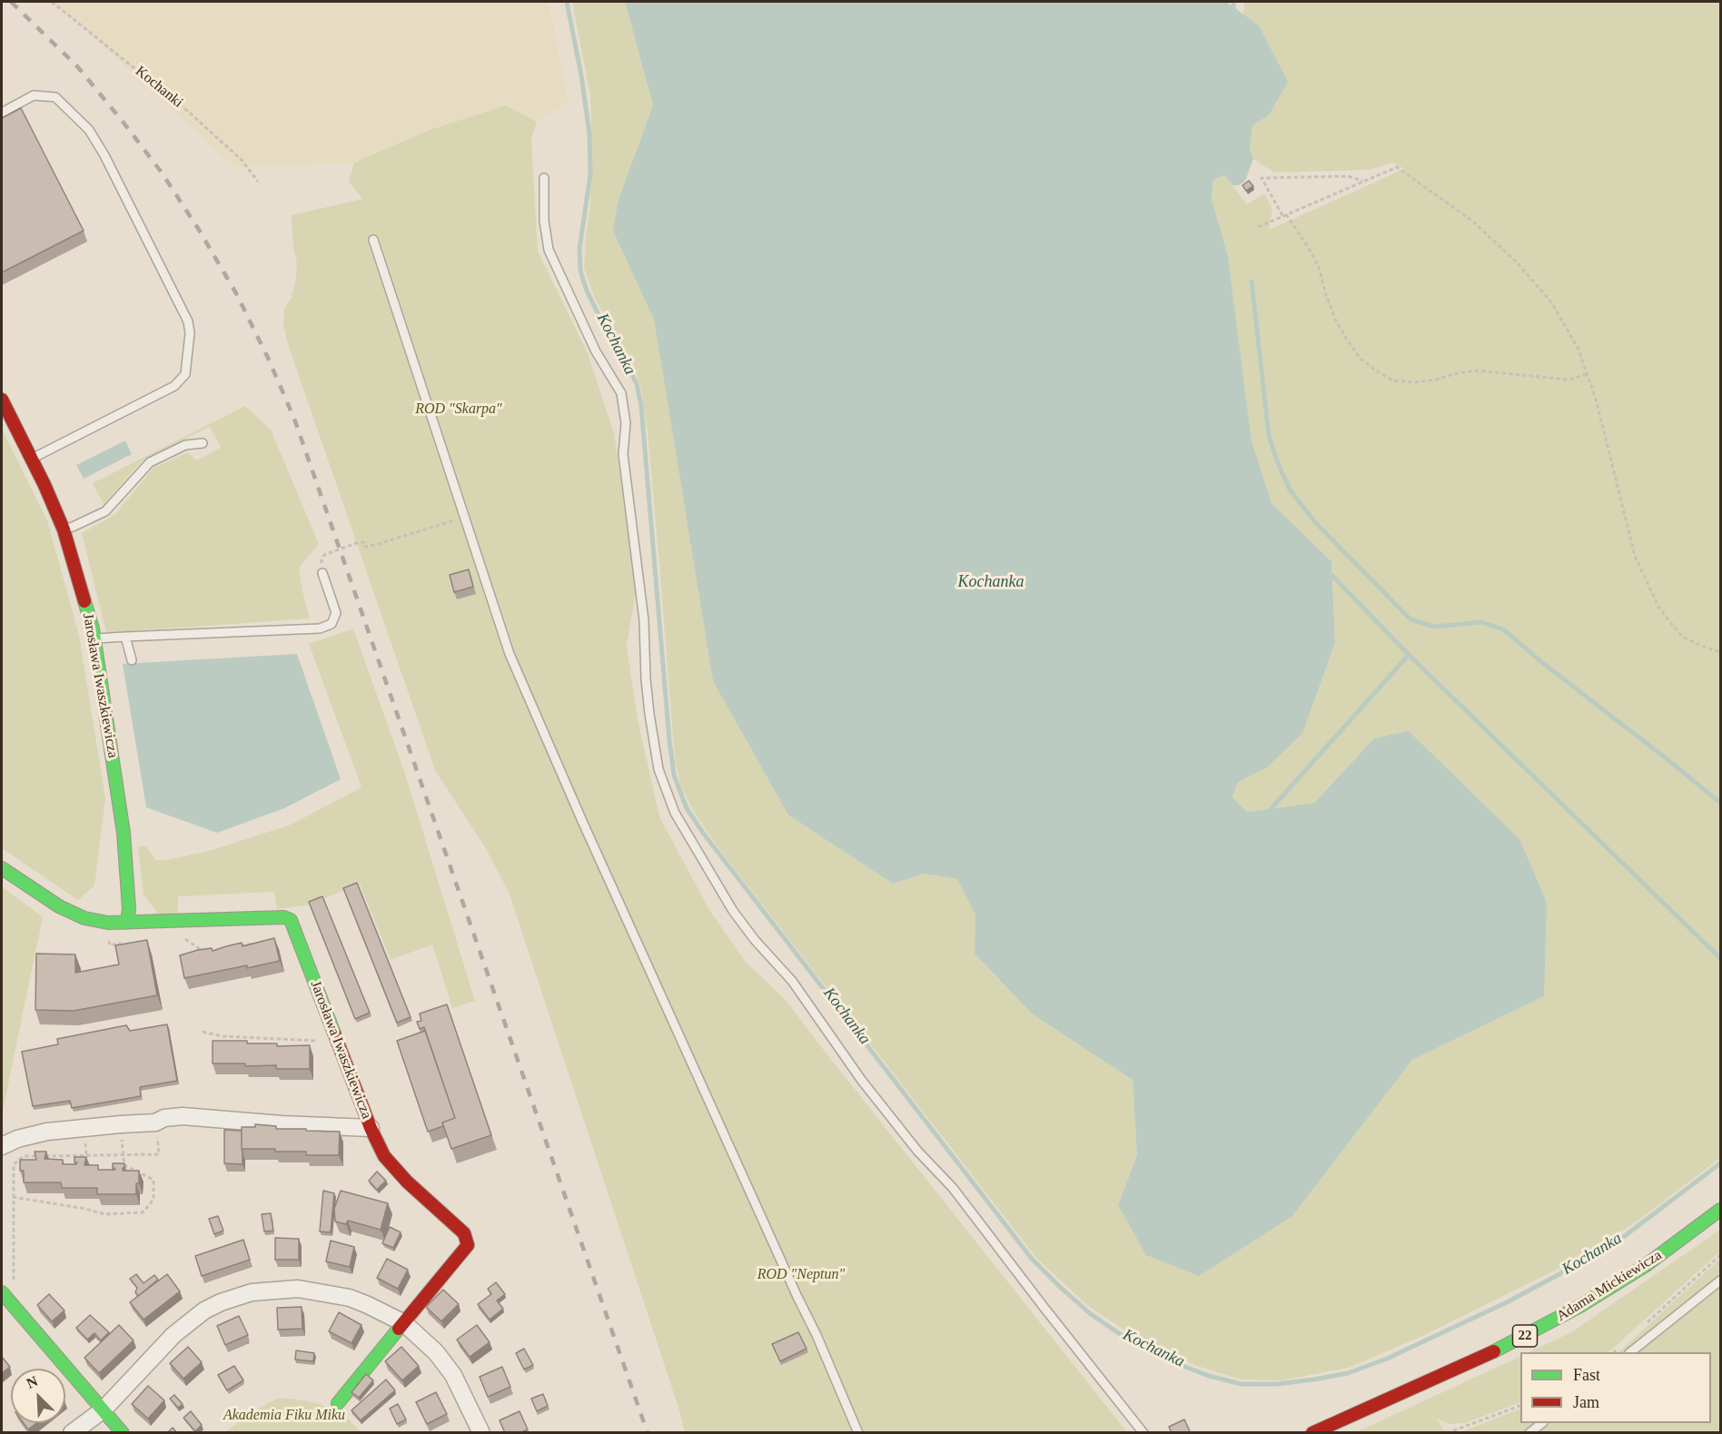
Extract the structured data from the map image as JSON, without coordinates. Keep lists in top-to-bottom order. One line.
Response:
{"streets":{"street":["Jarosława Iwaszkiewicza","Adama Mickiewicza","22"],"path":["Kochanki"]},"water":["Kochanka"],"parks":["ROD \"Skarpa\"","ROD \"Neptun\"","Akademia Fiku Miku"],"legend":["Fast","Jam"],"north":"top left"}
